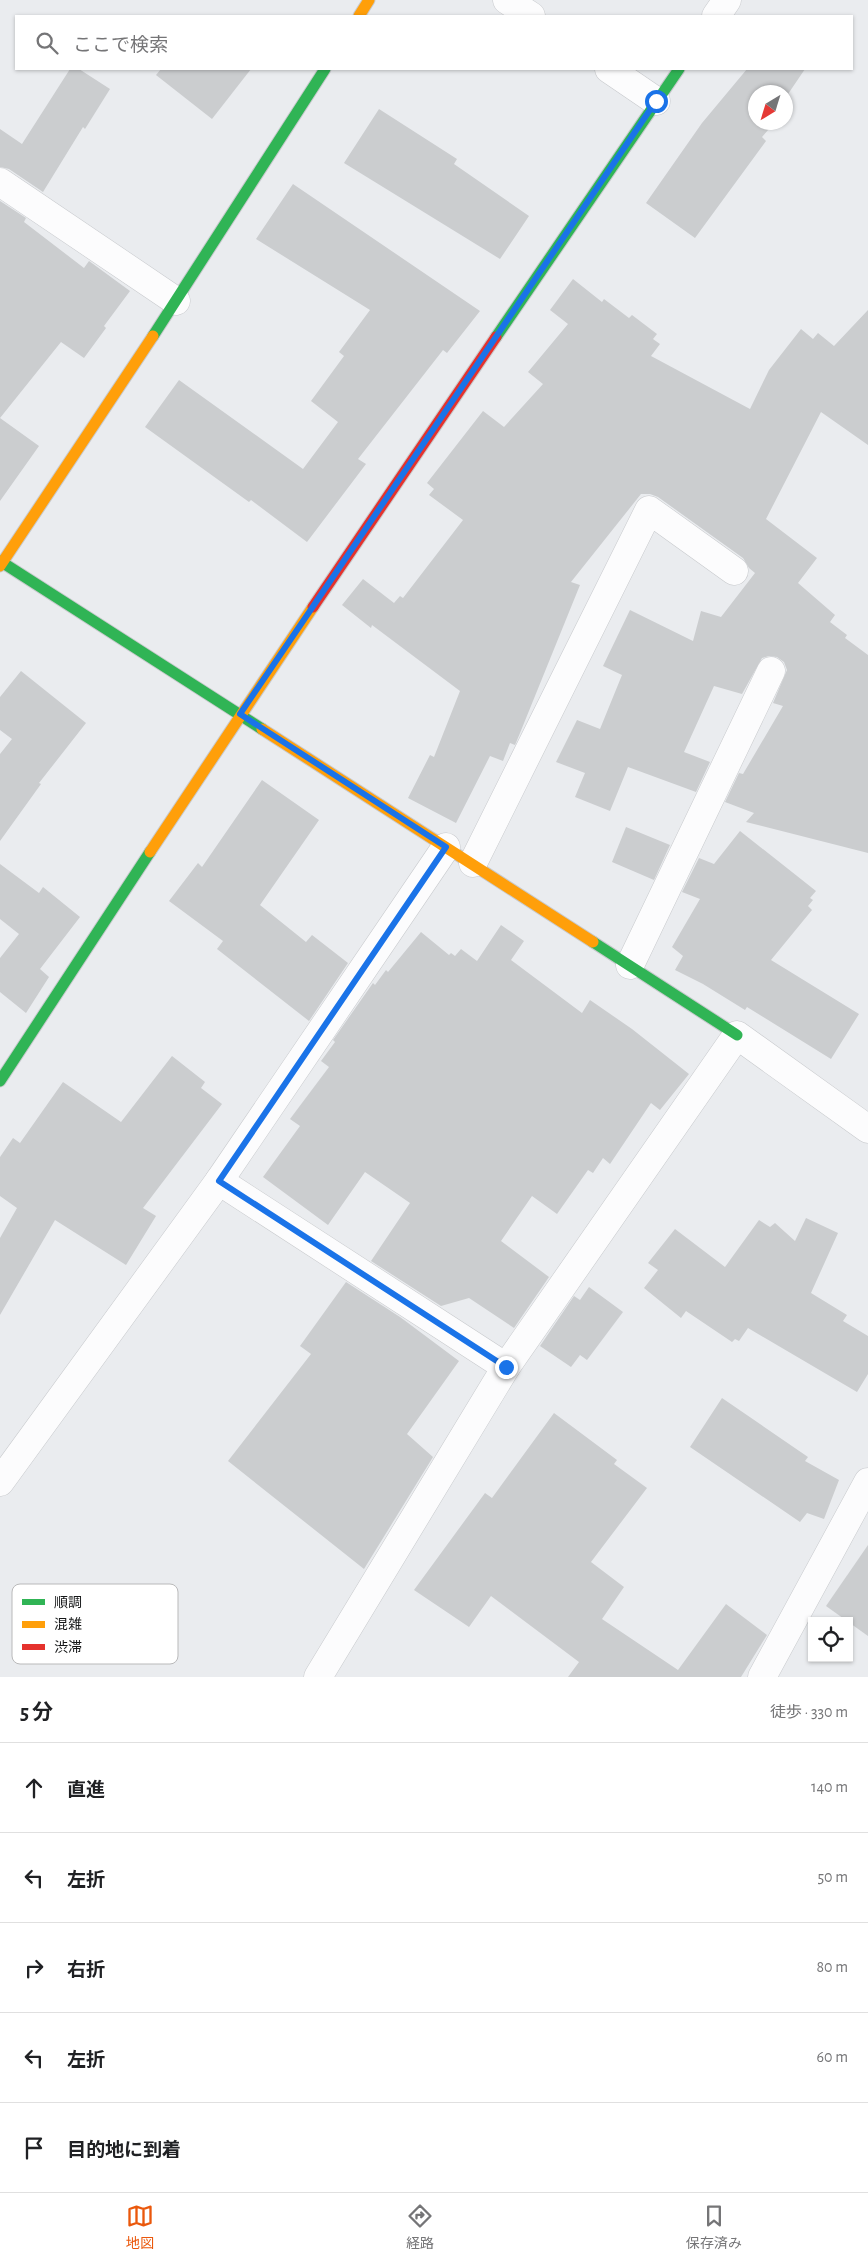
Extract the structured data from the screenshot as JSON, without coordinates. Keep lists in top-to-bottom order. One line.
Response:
{"legend":["順調","混雑","渋滞"],"north":"bottom left","page":{"search":"ここで検索","heading":["5 分","徒歩 · 330 m"],"list":[["直進","140 m"],["左折","50 m"],["右折","80 m"],["左折","60 m"],"目的地に到着"],"nav":["地図","経路","保存済み"]}}
